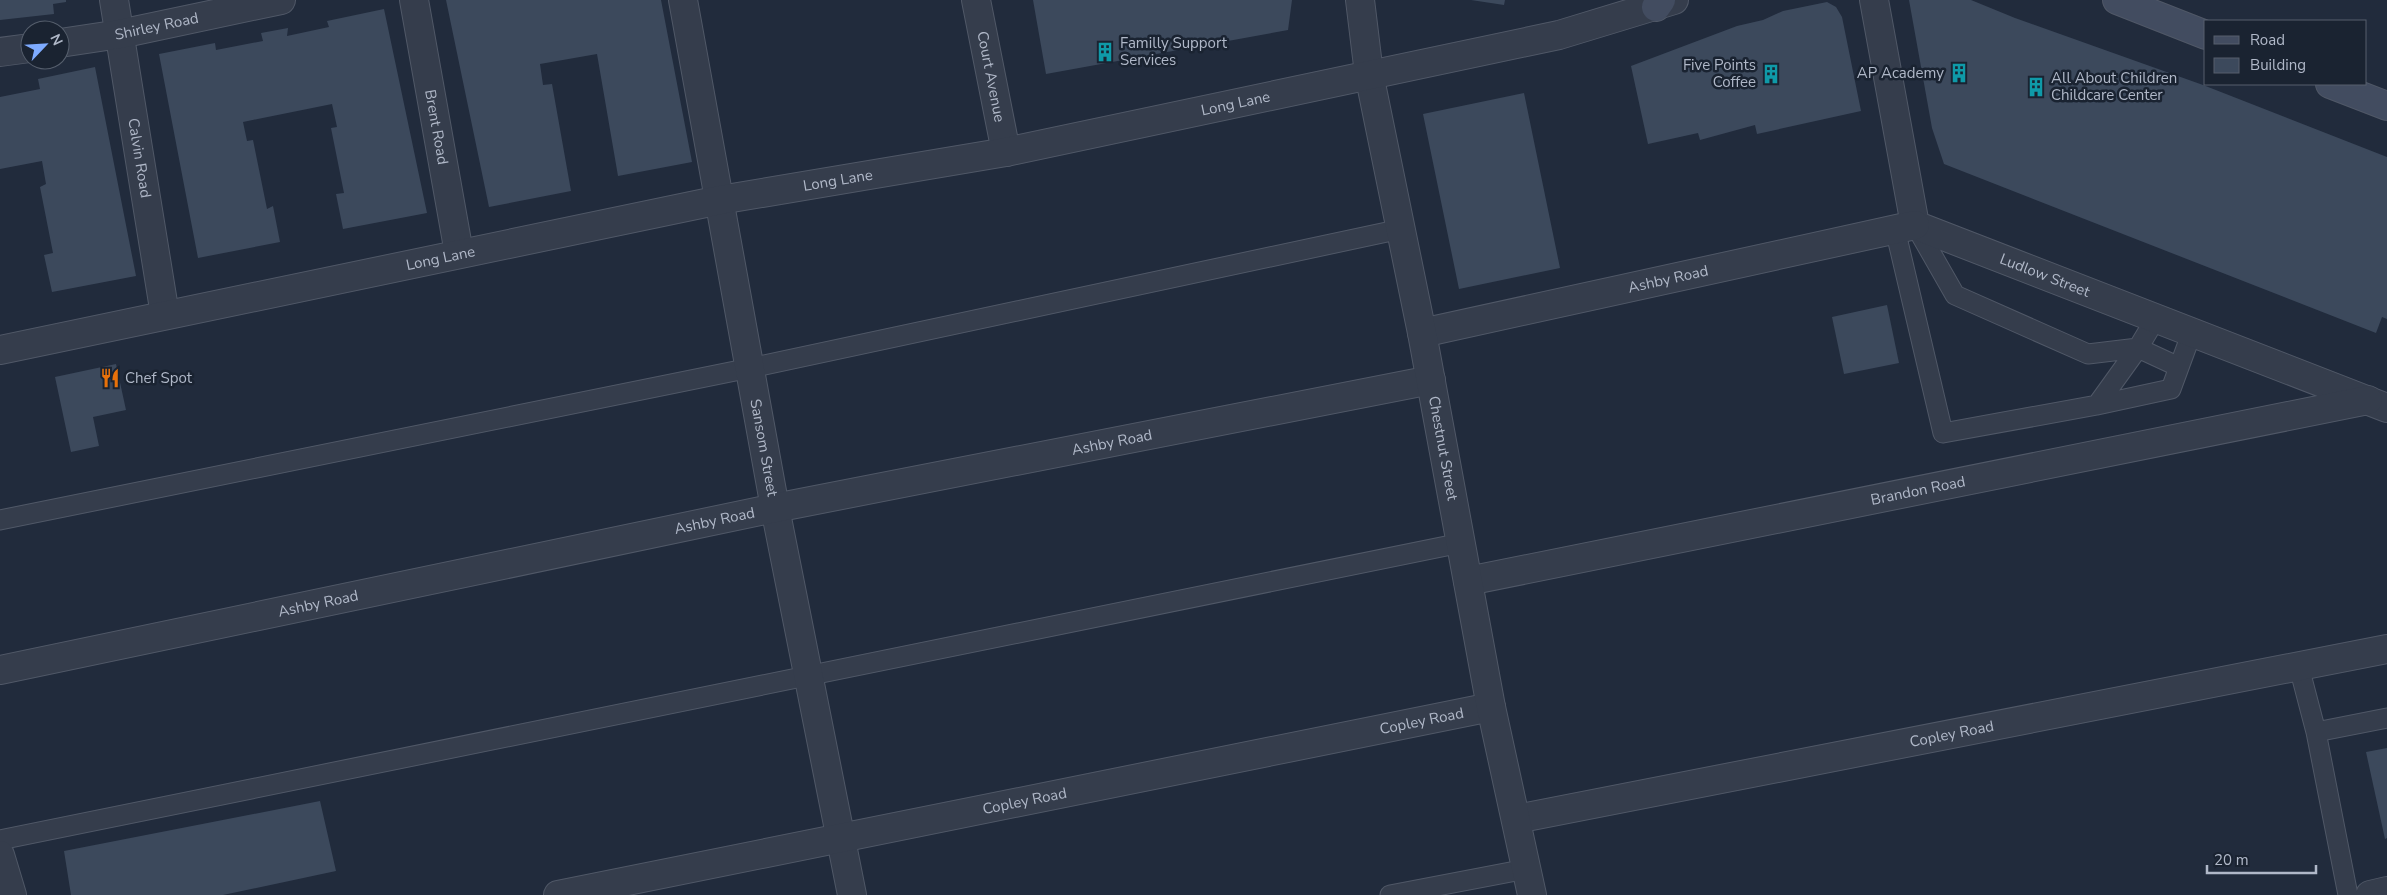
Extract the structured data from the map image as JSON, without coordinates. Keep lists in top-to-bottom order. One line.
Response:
{"streets":{"street":["Shirley Road","Court Avenue","Long Lane","Brent Road","Calvin Road","Ludlow Street","Ashby Road","Sansom Street","Chestnut Street","Brandon Road","Copley Road"]},"crossings":[["Shirley Road","Calvin Road"],["Court Avenue","Long Lane"],["Long Lane","Brent Road"],["Long Lane","Calvin Road"],["Long Lane","Sansom Street"],["Long Lane","Chestnut Street"],["Ludlow Street","Ashby Road"],["Ludlow Street","Brandon Road"],["Ashby Road","Sansom Street"],["Ashby Road","Chestnut Street"],["Sansom Street","Copley Road"],["Chestnut Street","Brandon Road"],["Chestnut Street","Copley Road"]],"places":{"building":["Familly Support Services","AP Academy","Five Points Coffee","All About Children Childcare Center"],"restaurant":["Chef Spot"]},"legend":["Road","Building"],"scale_bar":"20 m","north":"top right"}
